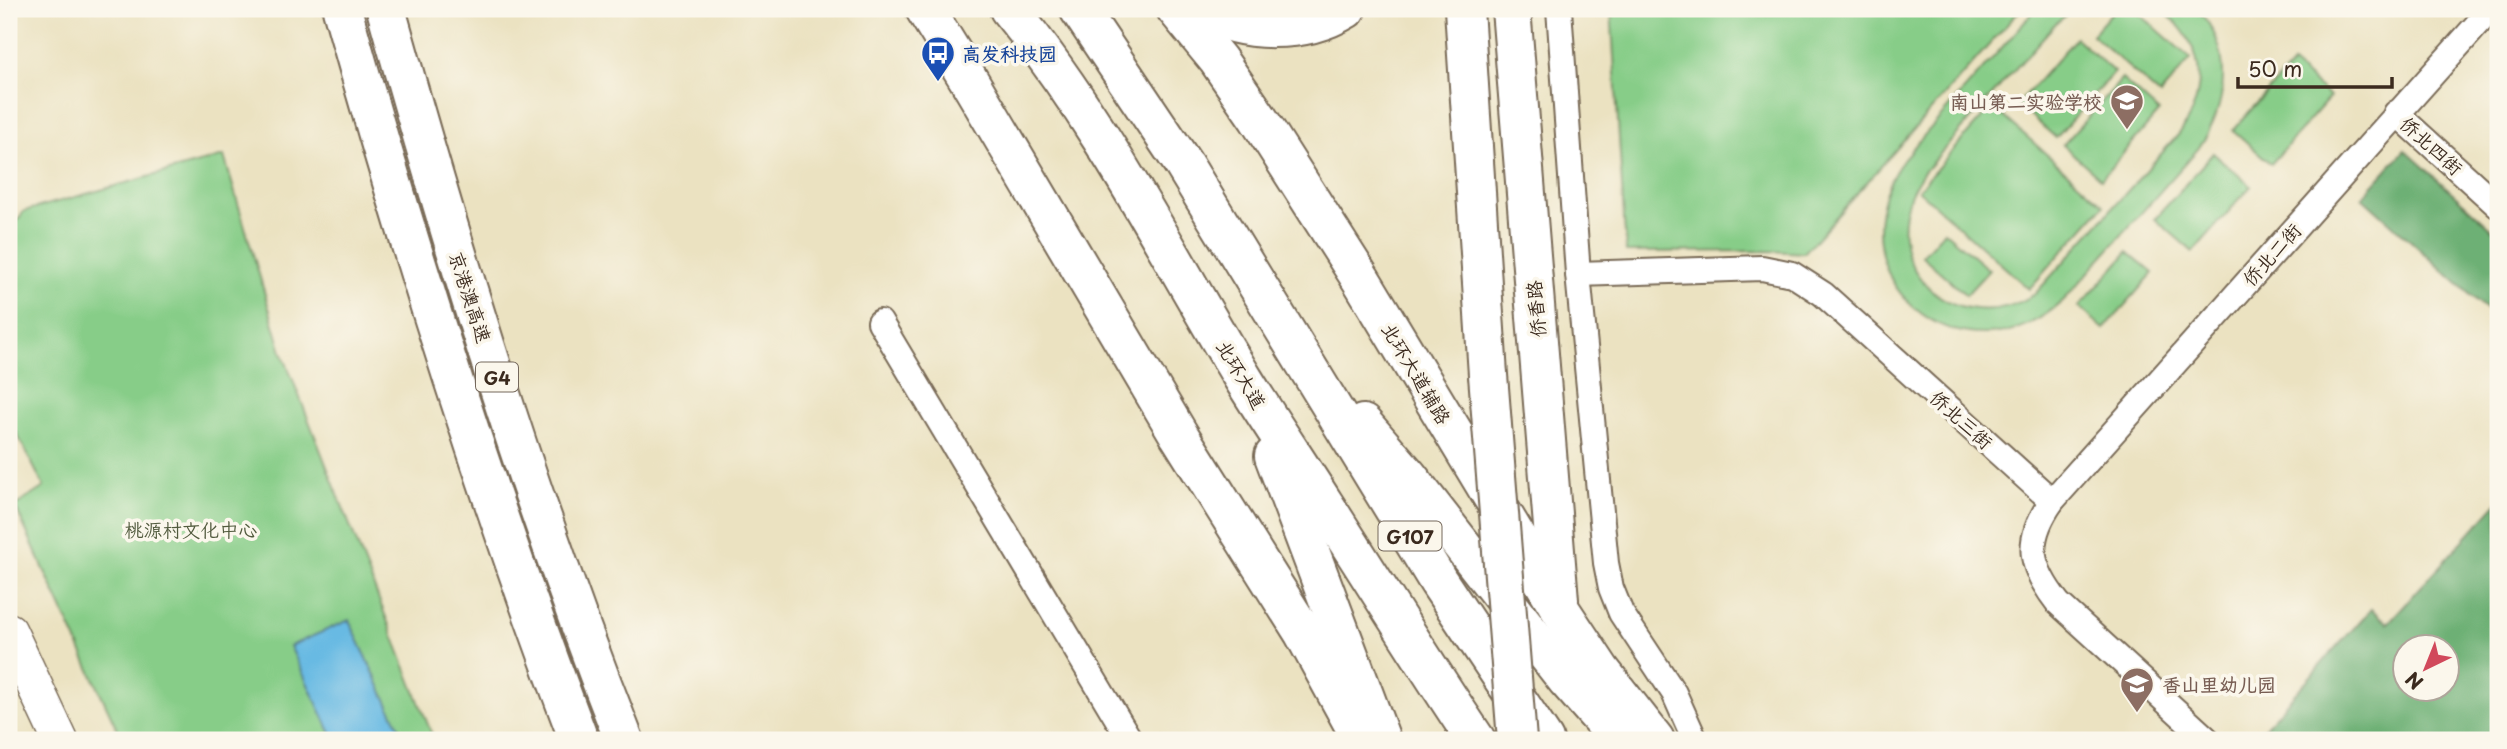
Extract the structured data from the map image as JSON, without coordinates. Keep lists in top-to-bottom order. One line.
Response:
{"streets":{"main road":["京港澳高速","侨香路","北环大道辅路","北环大道","G4","G107"],"street":["侨北四街","侨北二街","侨北三街"]},"crossings":[["侨北四街","侨北二街"],["侨北二街","侨北三街"],["侨香路","北环大道辅路"]],"parks":["桃源村文化中心"],"places":{"bus stop":["高发科技园"],"school or university":["南山第二实验学校","香山里幼儿园"]},"scale_bar":"50 m","north":"bottom left"}
